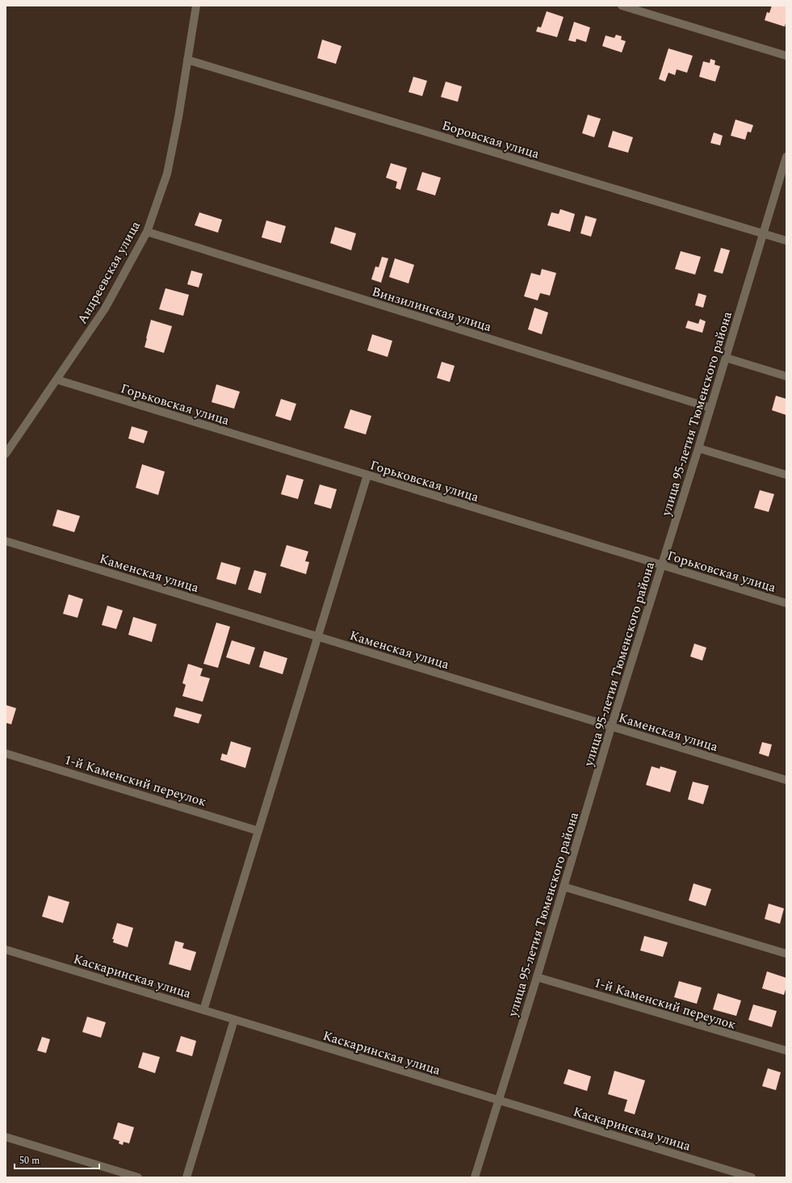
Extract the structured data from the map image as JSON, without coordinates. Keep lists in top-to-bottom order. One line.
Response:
{"streets":{"street":["Боровская улица","Андреевская улица","Винзилинская улица","Горьковская улица","улица 95-летия Тюменского района","Каменская улица","1-й Каменский переулок","Каскаринская улица"]},"crossings":[["Боровская улица","Андреевская улица"],["Боровская улица","улица 95-летия Тюменского района"],["Андреевская улица","Винзилинская улица"],["Андреевская улица","Горьковская улица"],["Винзилинская улица","улица 95-летия Тюменского района"],["Горьковская улица","улица 95-летия Тюменского района"],["улица 95-летия Тюменского района","Каменская улица"],["улица 95-летия Тюменского района","1-й Каменский переулок"],["улица 95-летия Тюменского района","Каскаринская улица"]],"scale_bar":"50 m"}
